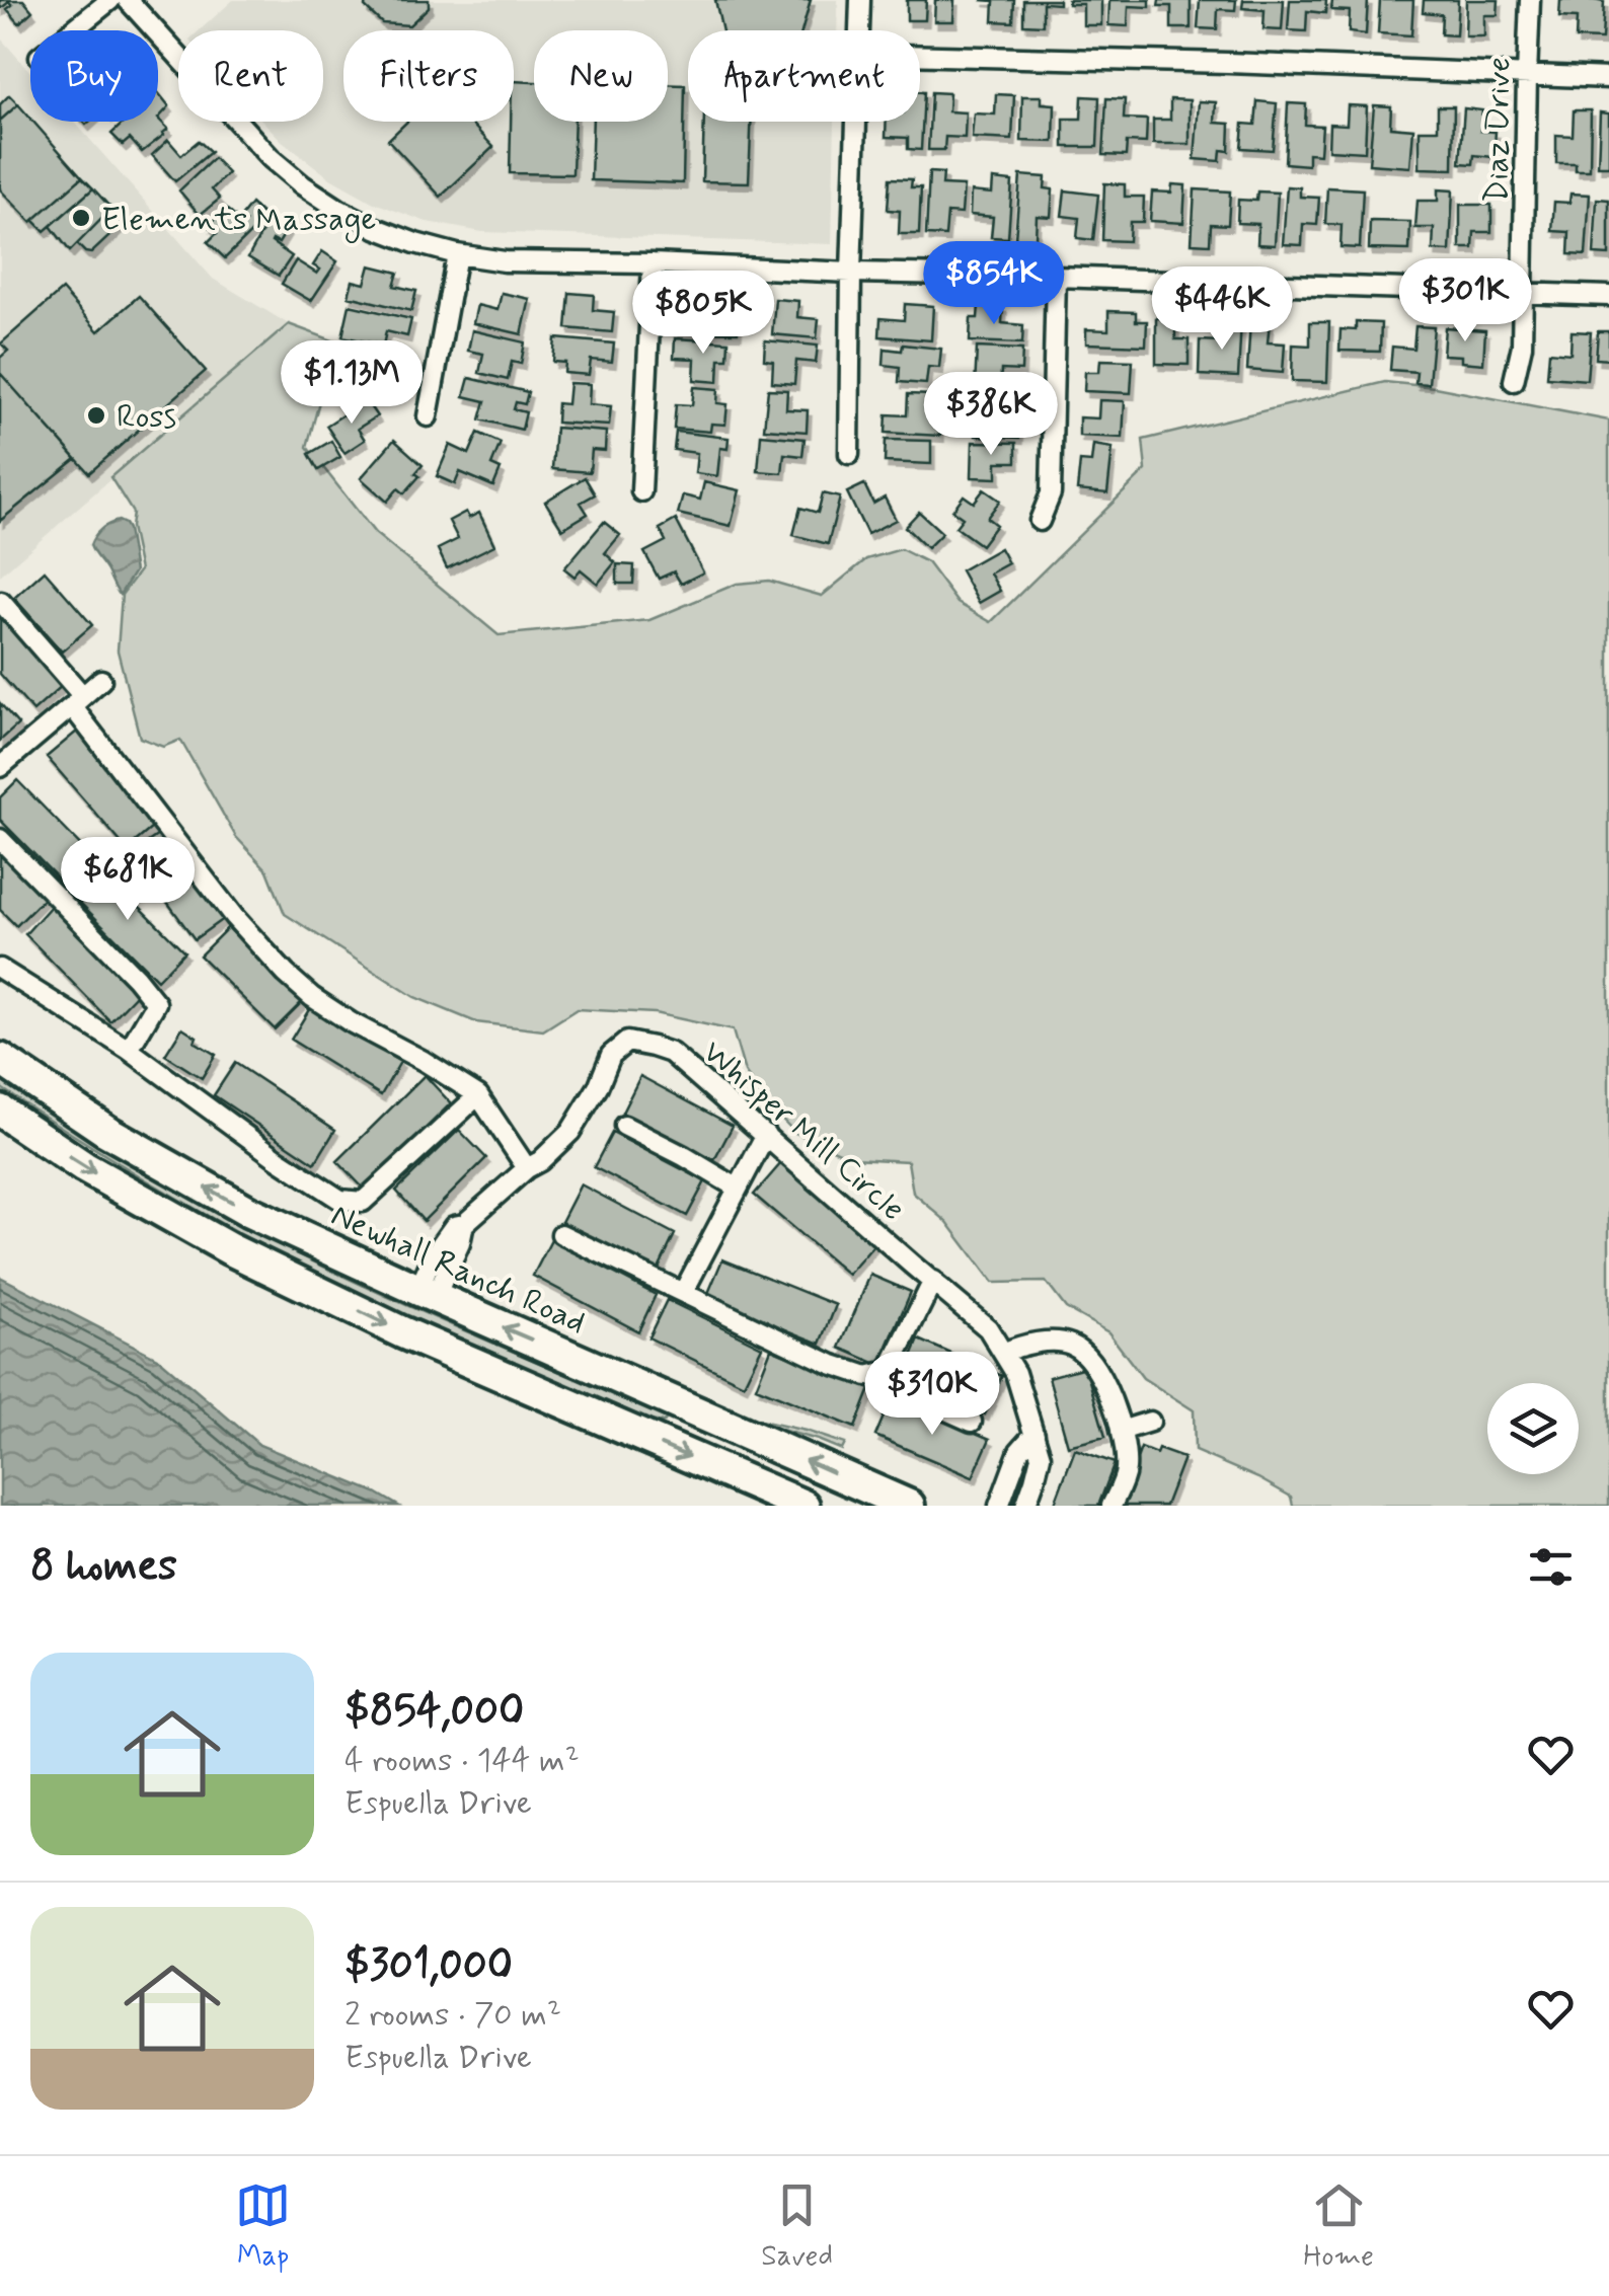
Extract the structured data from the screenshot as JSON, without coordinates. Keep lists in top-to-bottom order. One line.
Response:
{"streets":{"main road":["Newhall Ranch Road"],"street":["Diaz Drive","Whisper Mill Circle"]},"crossings":[["Whisper Mill Circle","Newhall Ranch Road"]],"places":["Elements Massage","Ross"],"page":{"chip":["Buy","Rent","Filters","New","Apartment"],"price":["$854K","$301K","$446K","$805K","$1.13M","$386K","$681K","$310K"],"heading":"8 homes","list":[{"name":"$854,000","note":"4 rooms · 144 m² · Espuella Drive"},{"name":"$301,000","note":"2 rooms · 70 m² · Espuella Drive"}],"tabs":["Map","Saved","Home"]}}
